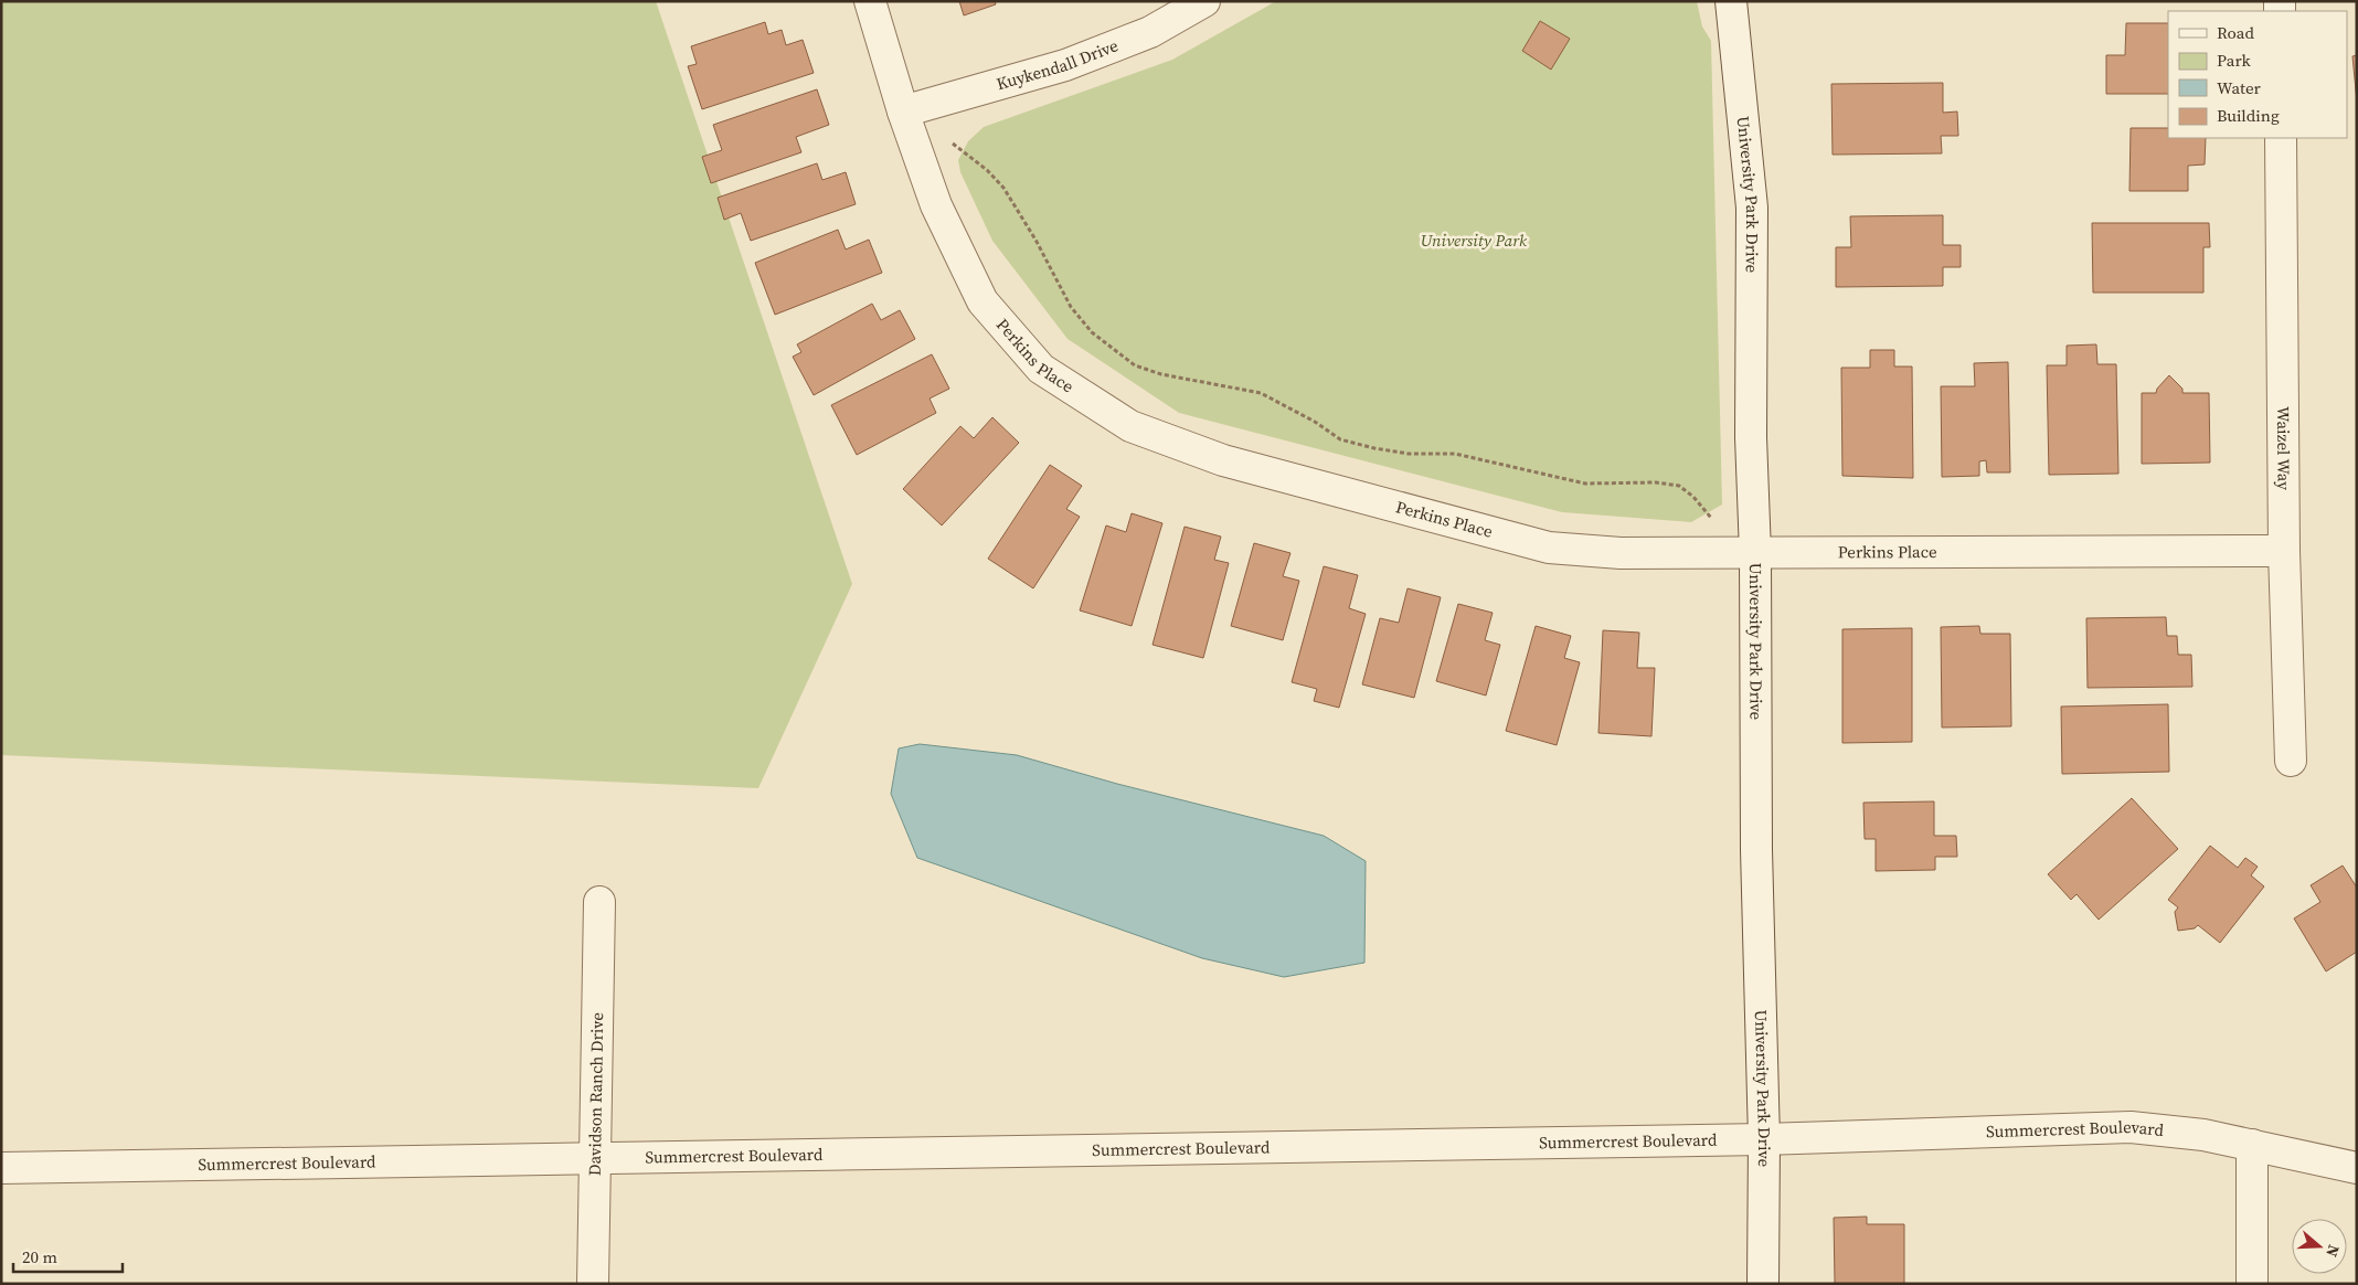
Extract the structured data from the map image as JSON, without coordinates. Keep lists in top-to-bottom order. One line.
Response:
{"streets":{"street":["Kuykendall Drive","University Park Drive","Perkins Place","Waizel Way","Davidson Ranch Drive","Summercrest Boulevard"]},"crossings":[["Kuykendall Drive","Perkins Place"],["University Park Drive","Perkins Place"],["University Park Drive","Summercrest Boulevard"],["Perkins Place","Waizel Way"],["Davidson Ranch Drive","Summercrest Boulevard"]],"parks":["University Park"],"legend":["Road","Park","Water","Building"],"scale_bar":"20 m","north":"right"}
